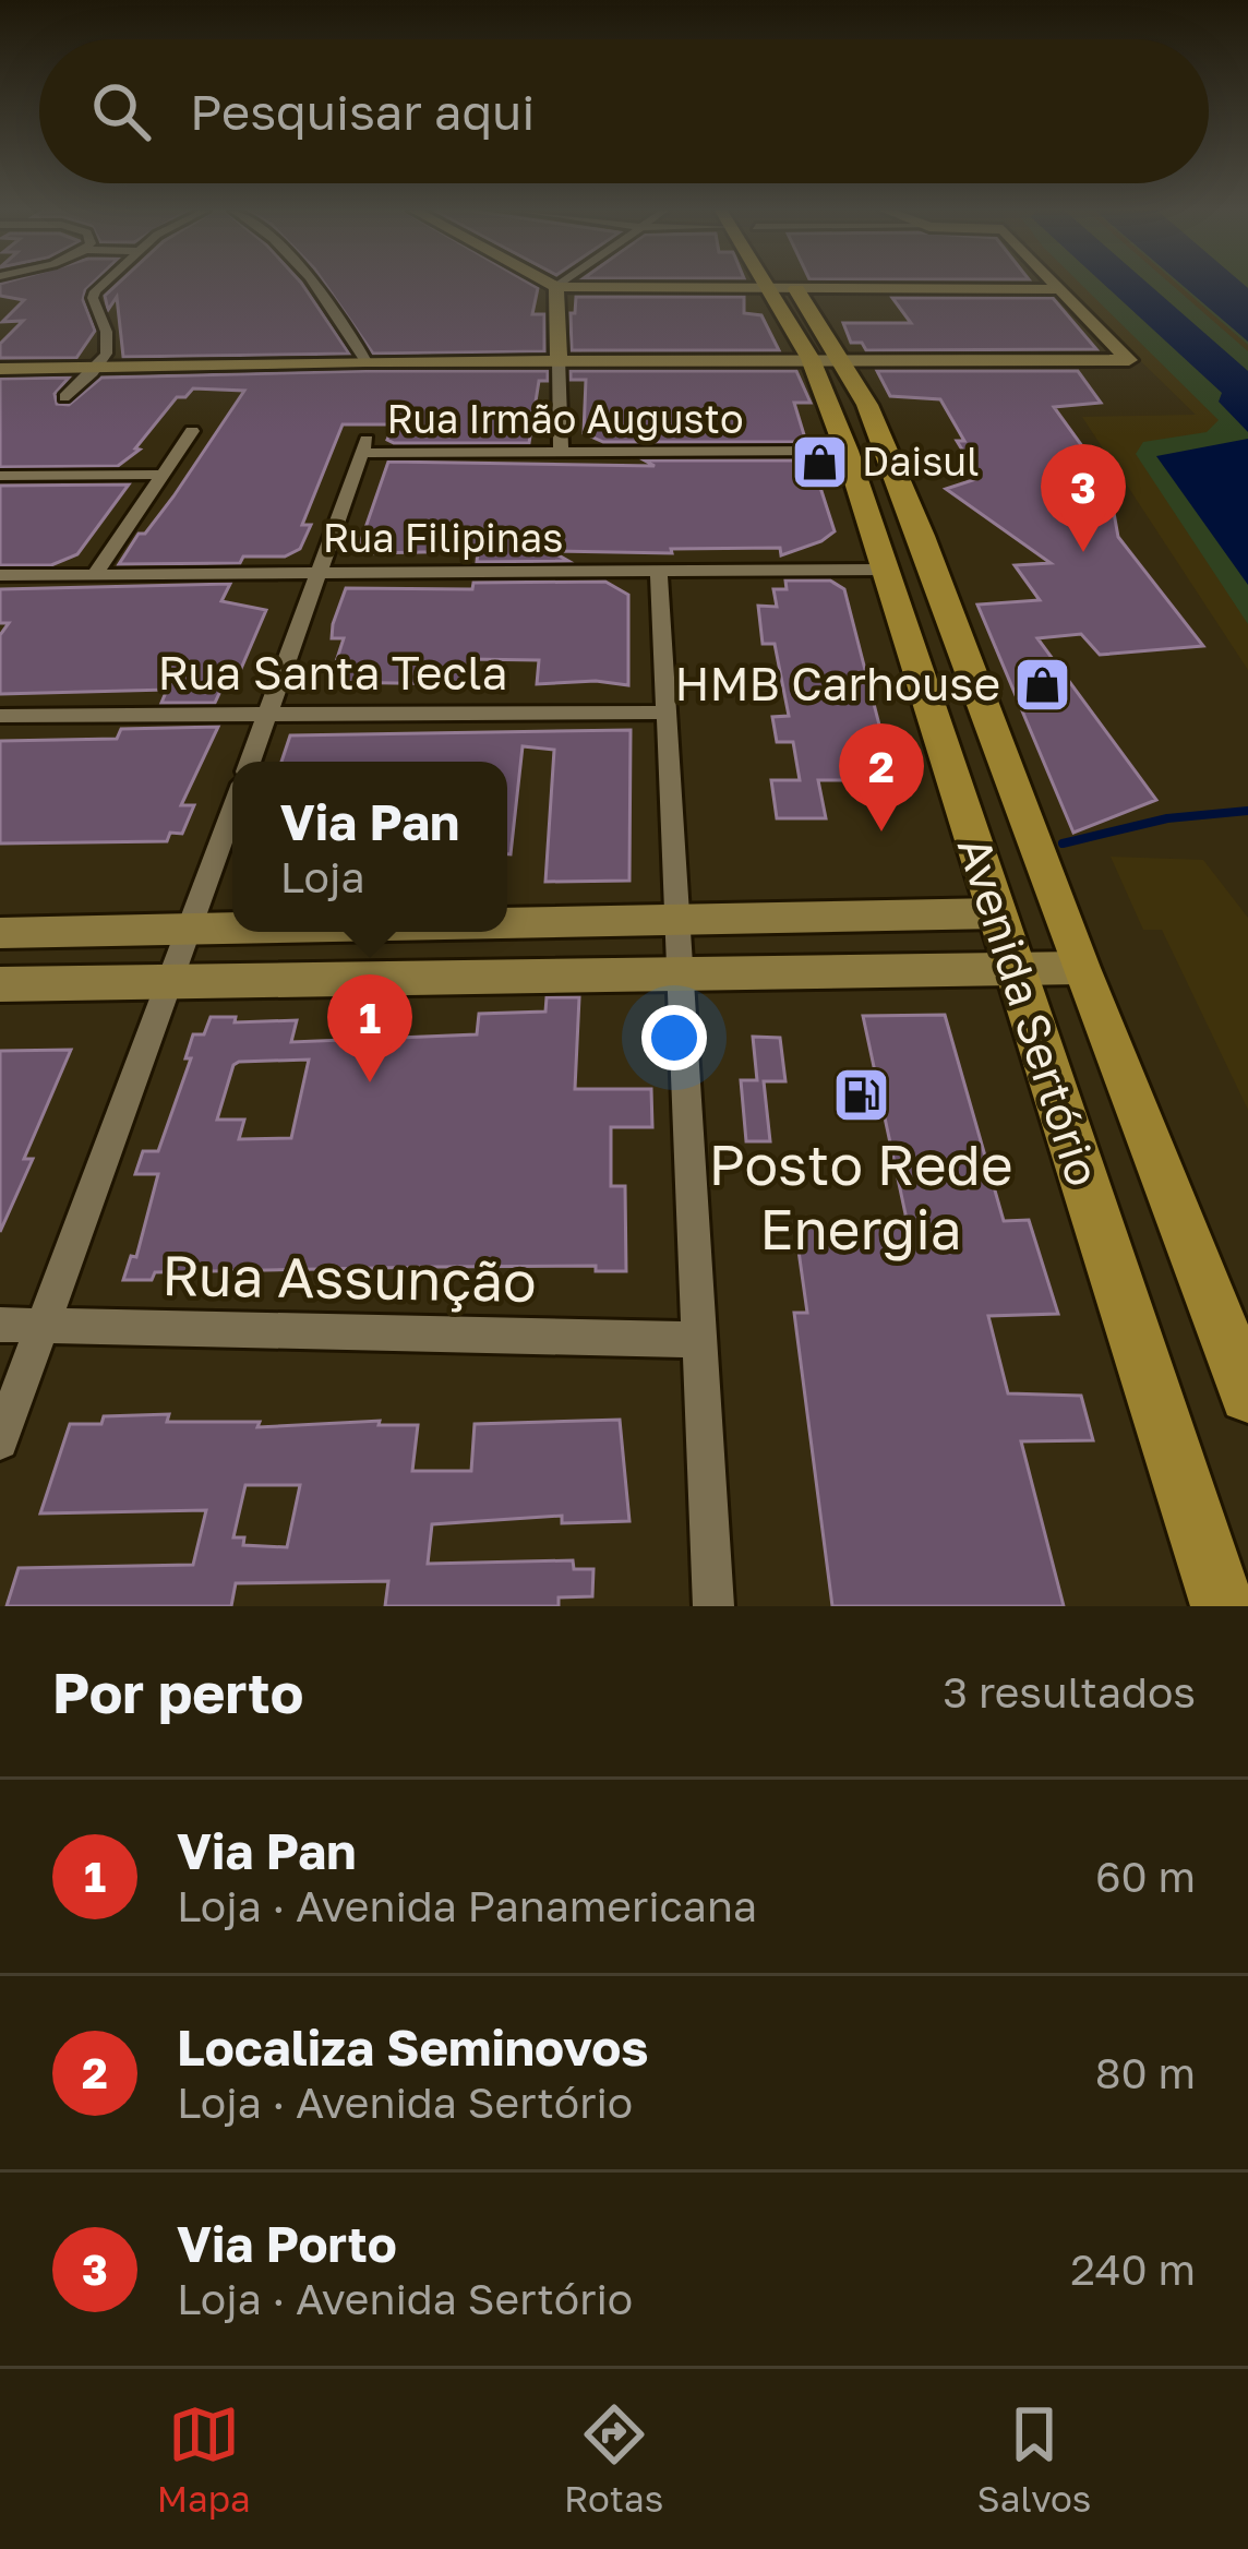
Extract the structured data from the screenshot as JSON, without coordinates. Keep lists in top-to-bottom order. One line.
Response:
{"streets":{"main road":["Avenida Sertório"],"street":["Rua Irmão Augusto","Rua Filipinas","Rua Santa Tecla","Rua Assunção"]},"crossings":[["Rua Irmão Augusto","Rua Filipinas"],["Rua Irmão Augusto","Avenida Sertório"],["Rua Filipinas","Avenida Sertório"]],"places":{"shop":["Daisul","HMB Carhouse"],"fuel station":["Posto Rede Energia"]},"page":{"search":"Pesquisar aqui","pins":["3","2","1"],"popup":["Via Pan","Loja"],"heading":["Por perto","3 resultados"],"list":[{"mark":"1","name":"Via Pan","note":"Loja · Avenida Panamericana","value":"60 m"},{"mark":"2","name":"Localiza Seminovos","note":"Loja · Avenida Sertório","value":"80 m"},{"mark":"3","name":"Via Porto","note":"Loja · Avenida Sertório","value":"240 m"}],"nav":["Mapa","Rotas","Salvos"]}}
